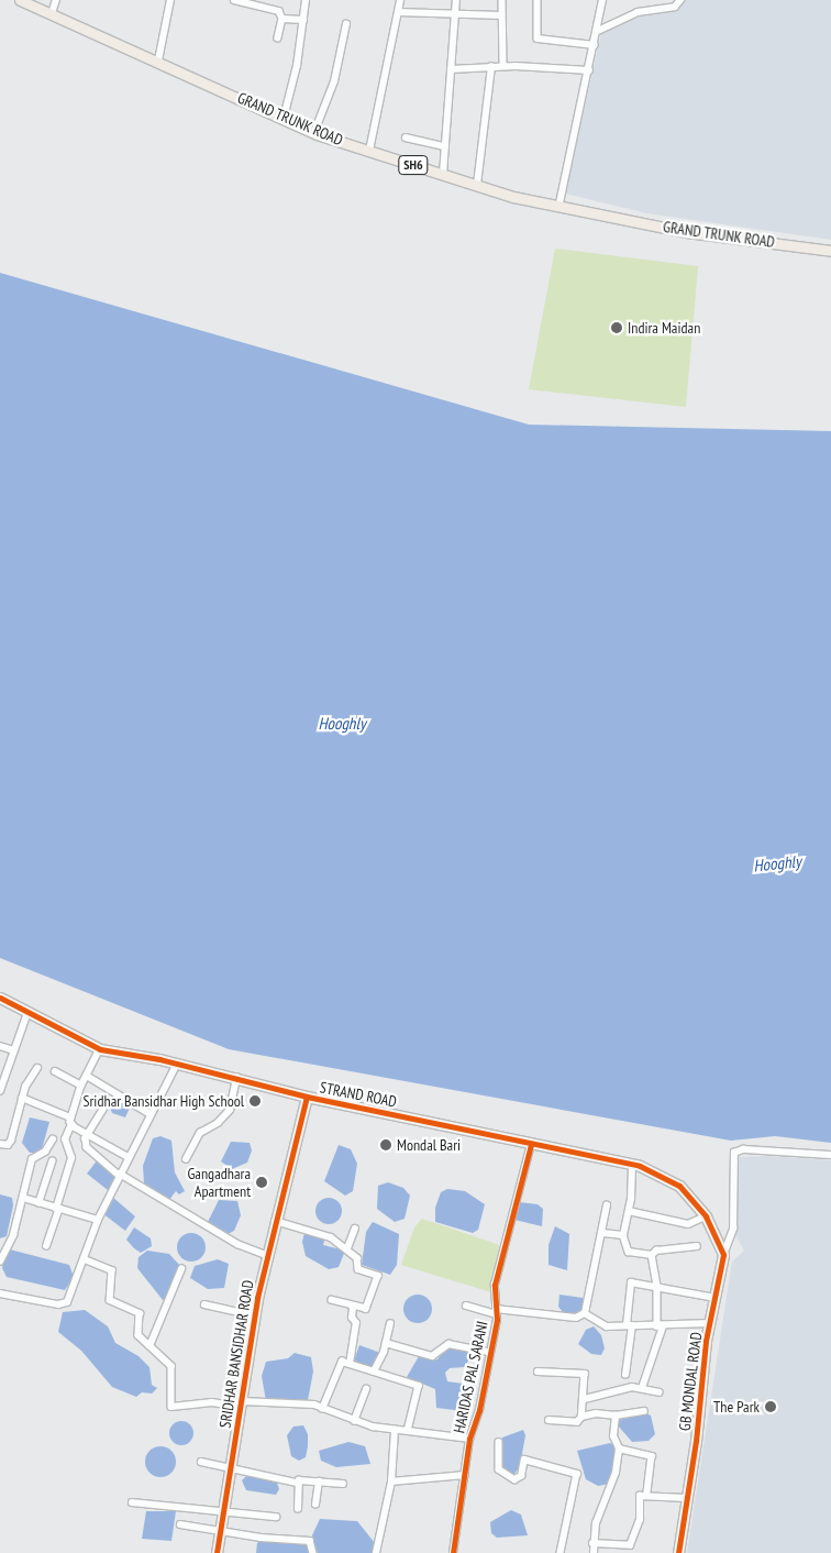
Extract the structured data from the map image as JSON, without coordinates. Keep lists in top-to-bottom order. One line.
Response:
{"streets":{"main road":["GRAND TRUNK ROAD","SH6"],"street":["STRAND ROAD","SRIDHAR BANSIDHAR ROAD","HARIDAS PAL SARANI","GB MONDAL ROAD"]},"crossings":[["STRAND ROAD","SRIDHAR BANSIDHAR ROAD"],["STRAND ROAD","HARIDAS PAL SARANI"]],"water":["Hooghly"],"places":["Indira Maidan","Sridhar Bansidhar High School","Mondal Bari","Gangadhara Apartment","The Park"]}
